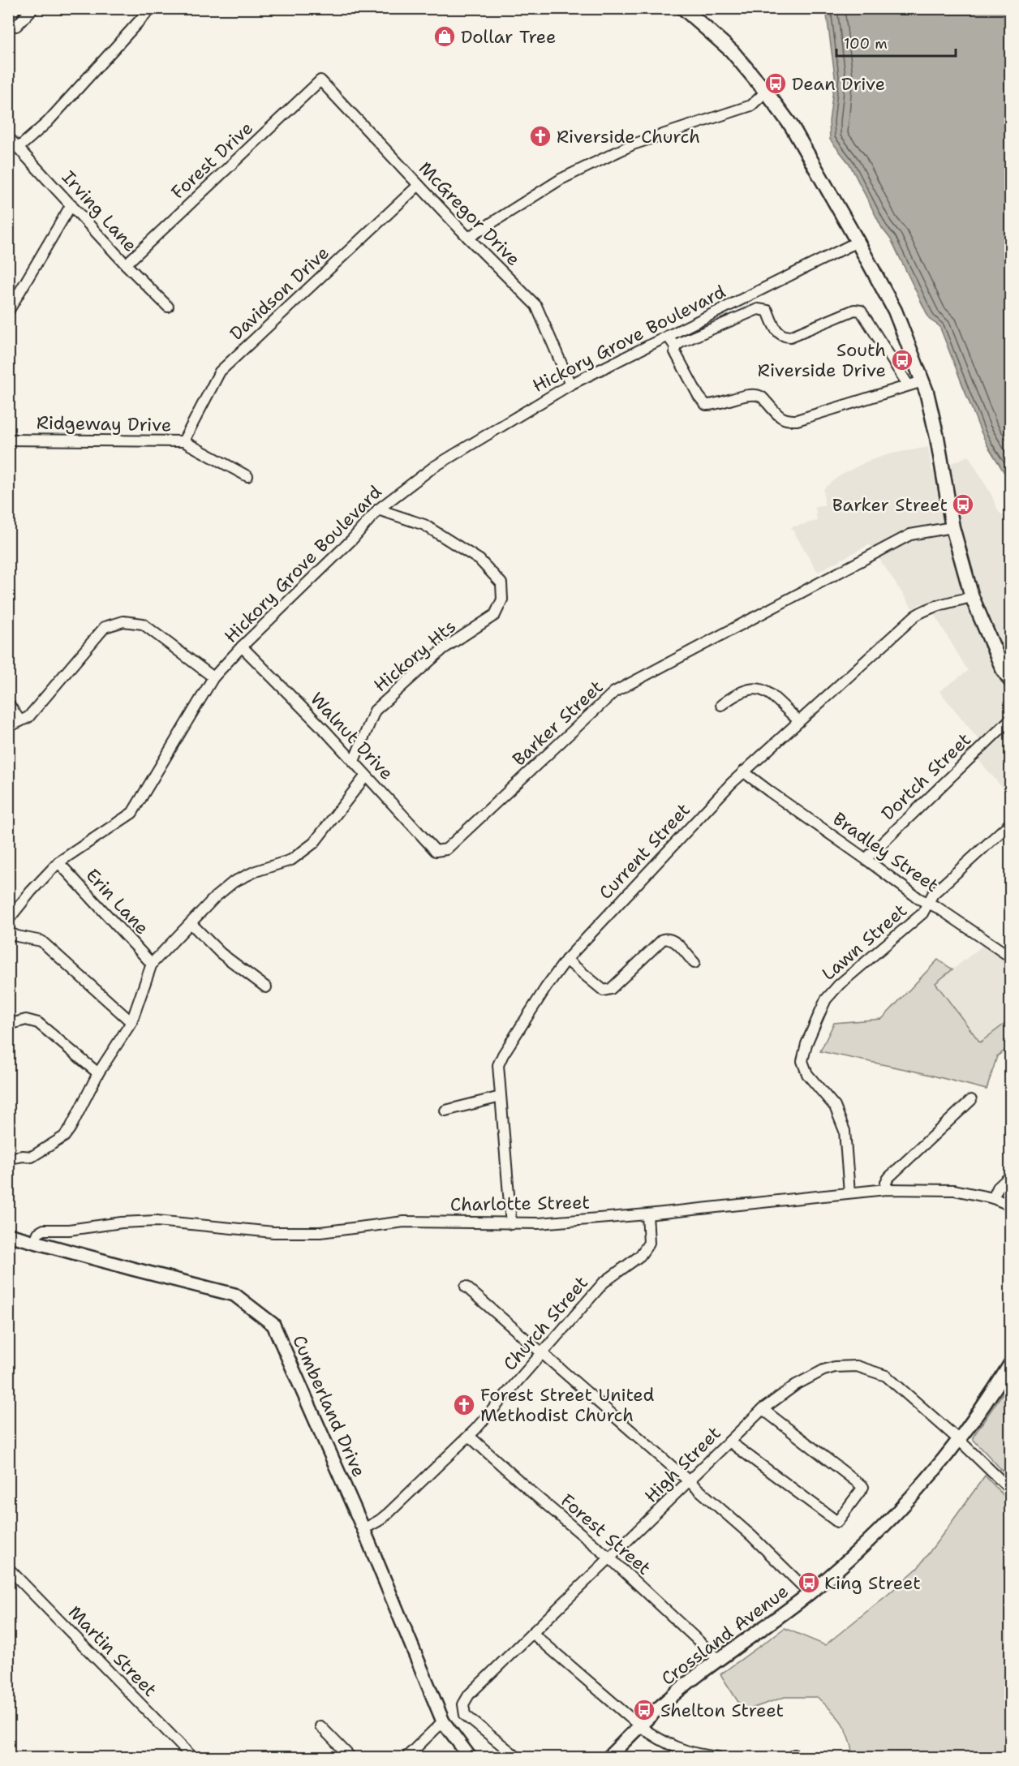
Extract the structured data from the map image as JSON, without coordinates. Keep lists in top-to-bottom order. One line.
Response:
{"streets":{"main road":["Cumberland Drive","Crossland Avenue"],"street":["Forest Drive","Irving Lane","McGregor Drive","Davidson Drive","Hickory Grove Boulevard","Ridgeway Drive","Hickory Hts","Barker Street","Walnut Drive","Dortch Street","Current Street","Bradley Street","Erin Lane","Lawn Street","Charlotte Street","Church Street","High Street","Forest Street","Martin Street"]},"crossings":[["Forest Drive","Irving Lane"],["Forest Drive","McGregor Drive"],["McGregor Drive","Davidson Drive"],["McGregor Drive","Hickory Grove Boulevard"],["Davidson Drive","Ridgeway Drive"],["Hickory Grove Boulevard","Hickory Hts"],["Hickory Grove Boulevard","Walnut Drive"],["Hickory Grove Boulevard","Erin Lane"],["Hickory Hts","Walnut Drive"],["Barker Street","Walnut Drive"],["Dortch Street","Bradley Street"],["Current Street","Bradley Street"],["Current Street","Charlotte Street"],["Bradley Street","Lawn Street"],["Lawn Street","Charlotte Street"],["Charlotte Street","Church Street"],["Charlotte Street","Cumberland Drive"],["Church Street","Cumberland Drive"],["Church Street","Forest Street"],["High Street","Forest Street"],["High Street","Crossland Avenue"],["Forest Street","Crossland Avenue"]],"places":{"shop":["Dollar Tree"],"bus stop":["Dean Drive","South Riverside Drive","Barker Street","King Street","Shelton Street"],"church":["Riverside Church","Forest Street United Methodist Church"]},"scale_bar":"100 m"}
